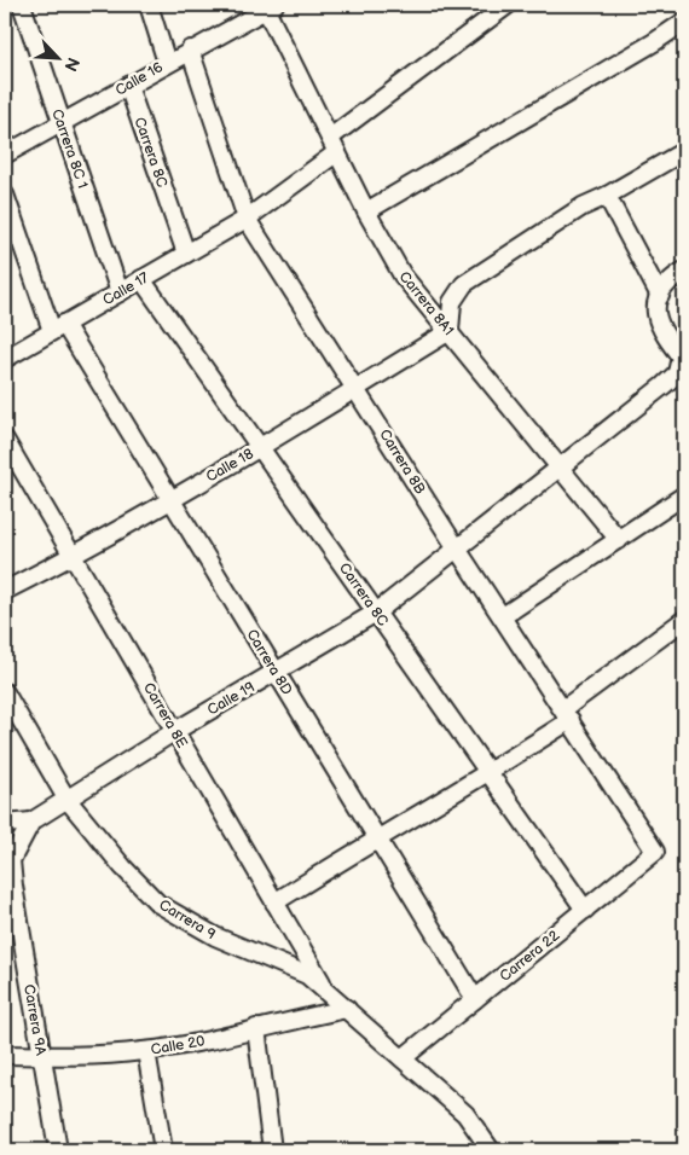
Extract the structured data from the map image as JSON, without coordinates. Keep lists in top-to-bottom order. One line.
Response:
{"streets":{"street":["Calle 16","Carrera 8C 1","Carrera 8C","Calle 17","Carrera 8A1","Carrera 8B","Calle 18","Carrera 8D","Calle 19","Carrera 8E","Carrera 9","Carrera 22","Carrera 9A","Calle 20"]},"crossings":[["Calle 16","Carrera 8C 1"],["Calle 16","Carrera 8C"],["Calle 16","Carrera 8A1"],["Calle 16","Carrera 8B"],["Carrera 8C 1","Calle 17"],["Carrera 8C","Calle 17"],["Carrera 8C","Calle 18"],["Carrera 8C","Calle 19"],["Carrera 8C","Carrera 22"],["Calle 17","Carrera 8A1"],["Calle 17","Carrera 8B"],["Calle 17","Carrera 8D"],["Carrera 8A1","Calle 18"],["Carrera 8A1","Calle 19"],["Carrera 8B","Calle 18"],["Carrera 8B","Calle 19"],["Carrera 8B","Carrera 22"],["Calle 18","Carrera 8D"],["Calle 18","Carrera 8E"],["Carrera 8D","Calle 19"],["Carrera 8D","Carrera 22"],["Calle 19","Carrera 8E"],["Calle 19","Carrera 9"],["Calle 19","Carrera 9A"],["Carrera 8E","Carrera 9"],["Carrera 9","Carrera 22"],["Carrera 9","Calle 20"],["Carrera 9A","Calle 20"]],"north":"bottom right"}
